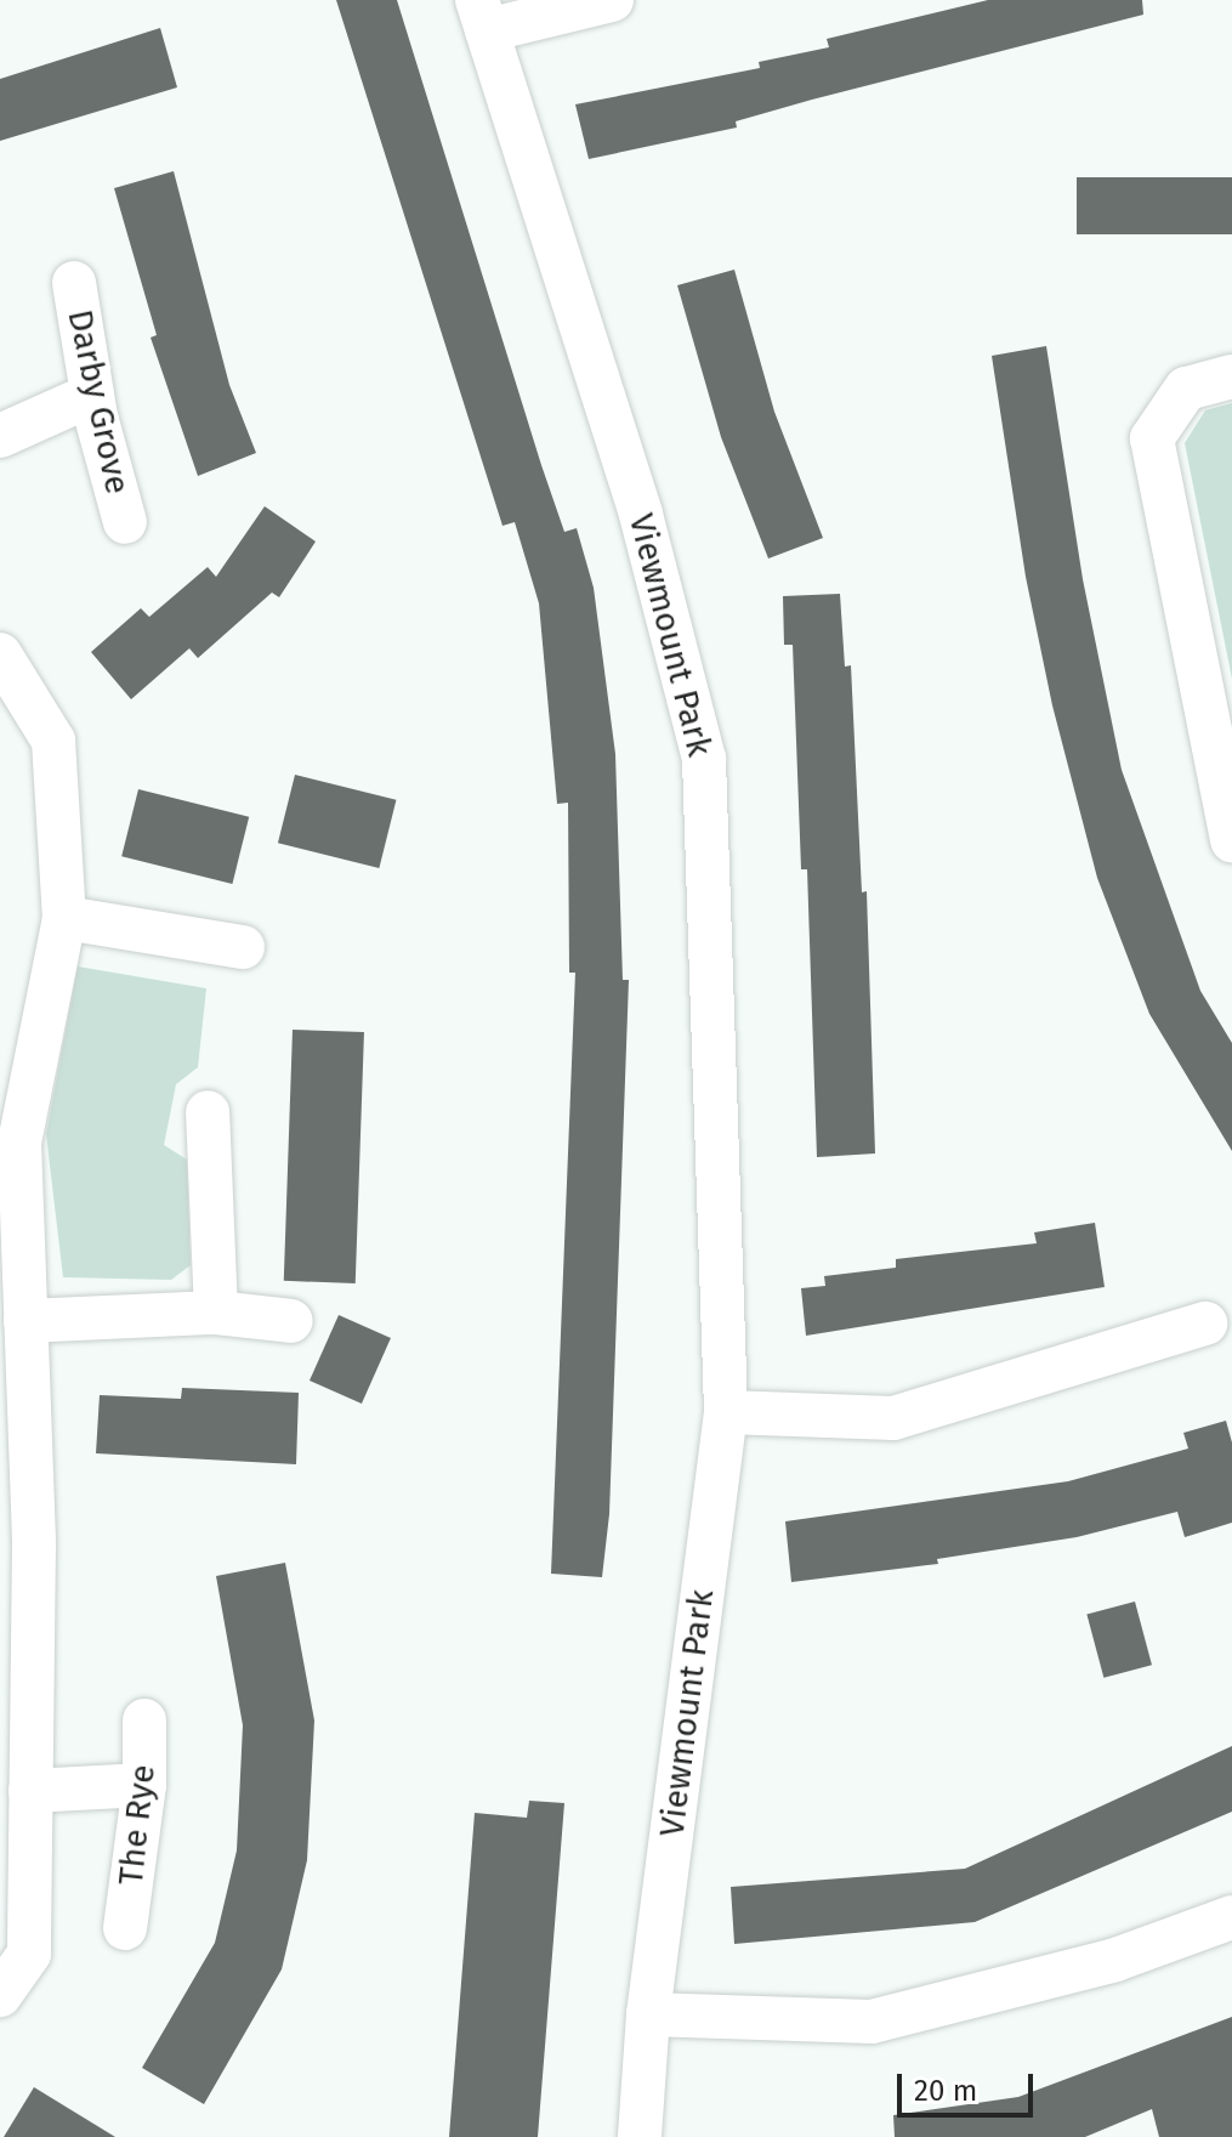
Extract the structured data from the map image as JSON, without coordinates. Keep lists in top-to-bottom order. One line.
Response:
{"streets":{"street":["Darby Grove","Viewmount Park","The Rye"]},"scale_bar":"20 m"}
